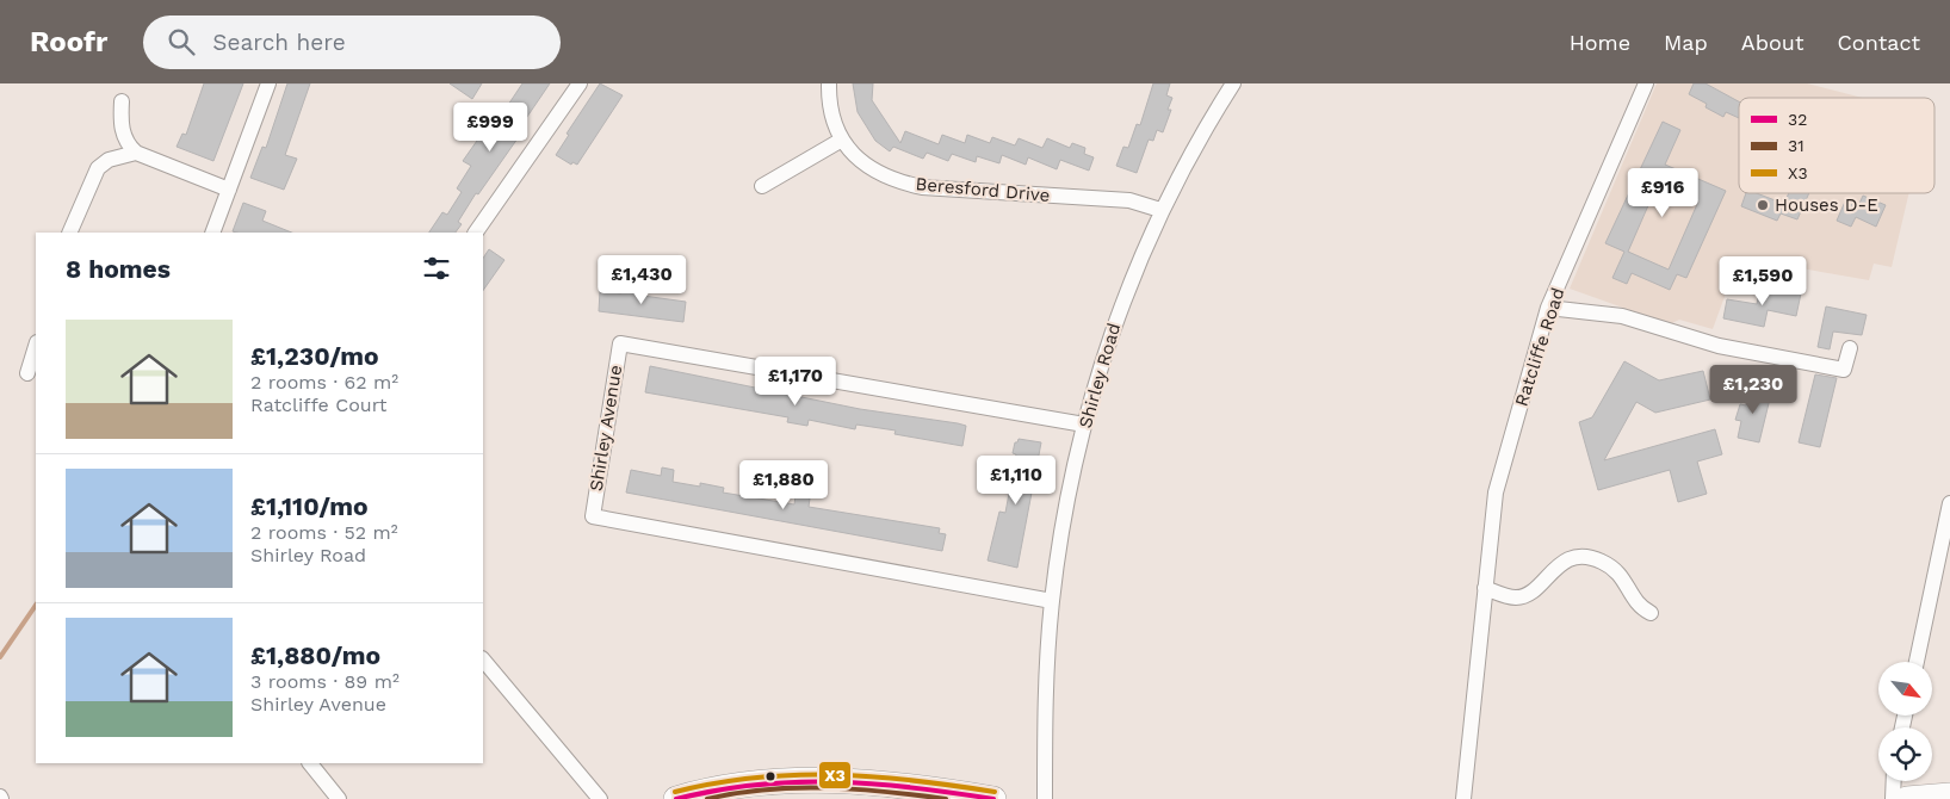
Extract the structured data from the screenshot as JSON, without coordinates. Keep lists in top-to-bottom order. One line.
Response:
{"streets":{"street":["Beresford Drive","Ratcliffe Road","Shirley Road","Shirley Avenue"]},"crossings":[["Beresford Drive","Shirley Road"],["Shirley Road","Shirley Avenue"]],"places":["Houses D-E"],"lines":["transit line X3","transit line 32","transit line 31"],"legend":["32","31","X3"],"north":"bottom right","page":{"header":"Roofr","search":"Search here","nav":["Home","Map","About","Contact"],"price":["£999","£916","£1,430","£1,590","£1,170","£1,230","£1,110","£1,880"],"heading":"8 homes","list":[{"name":"£1,230/mo","note":"2 rooms · 62 m² · Ratcliffe Court"},{"name":"£1,110/mo","note":"2 rooms · 52 m² · Shirley Road"},{"name":"£1,880/mo","note":"3 rooms · 89 m² · Shirley Avenue"}]}}
